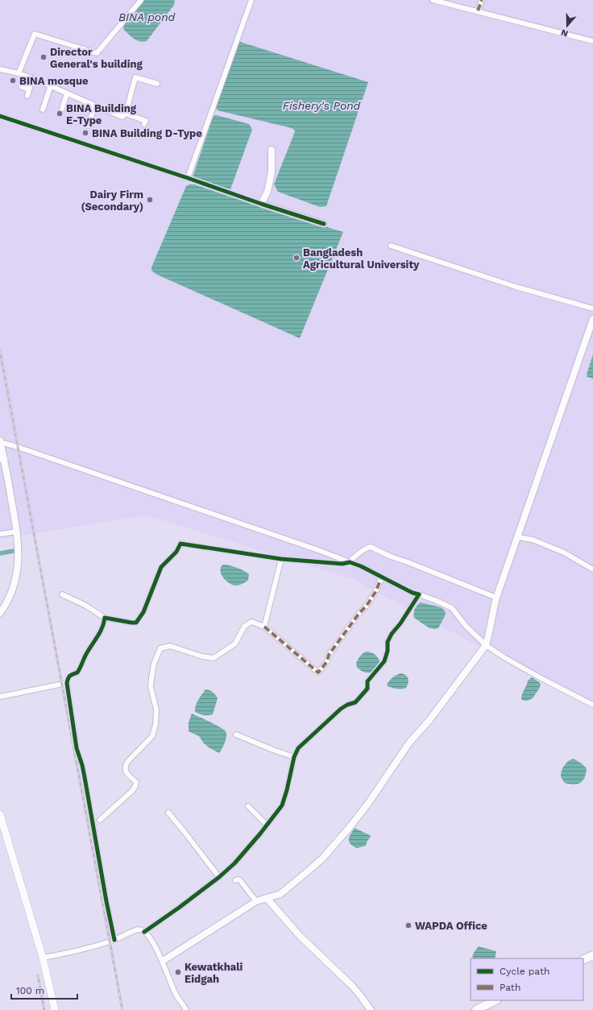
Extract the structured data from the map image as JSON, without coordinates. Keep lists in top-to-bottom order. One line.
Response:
{"water":["BINA pond","Fishery's Pond"],"places":["Director General's building","BINA mosque","BINA Building E-Type","BINA Building D-Type","Dairy Firm (Secondary)","Bangladesh Agricultural University","WAPDA Office","Kewatkhali Eidgah"],"legend":["Cycle path","Path"],"scale_bar":"100 m","north":"bottom"}
